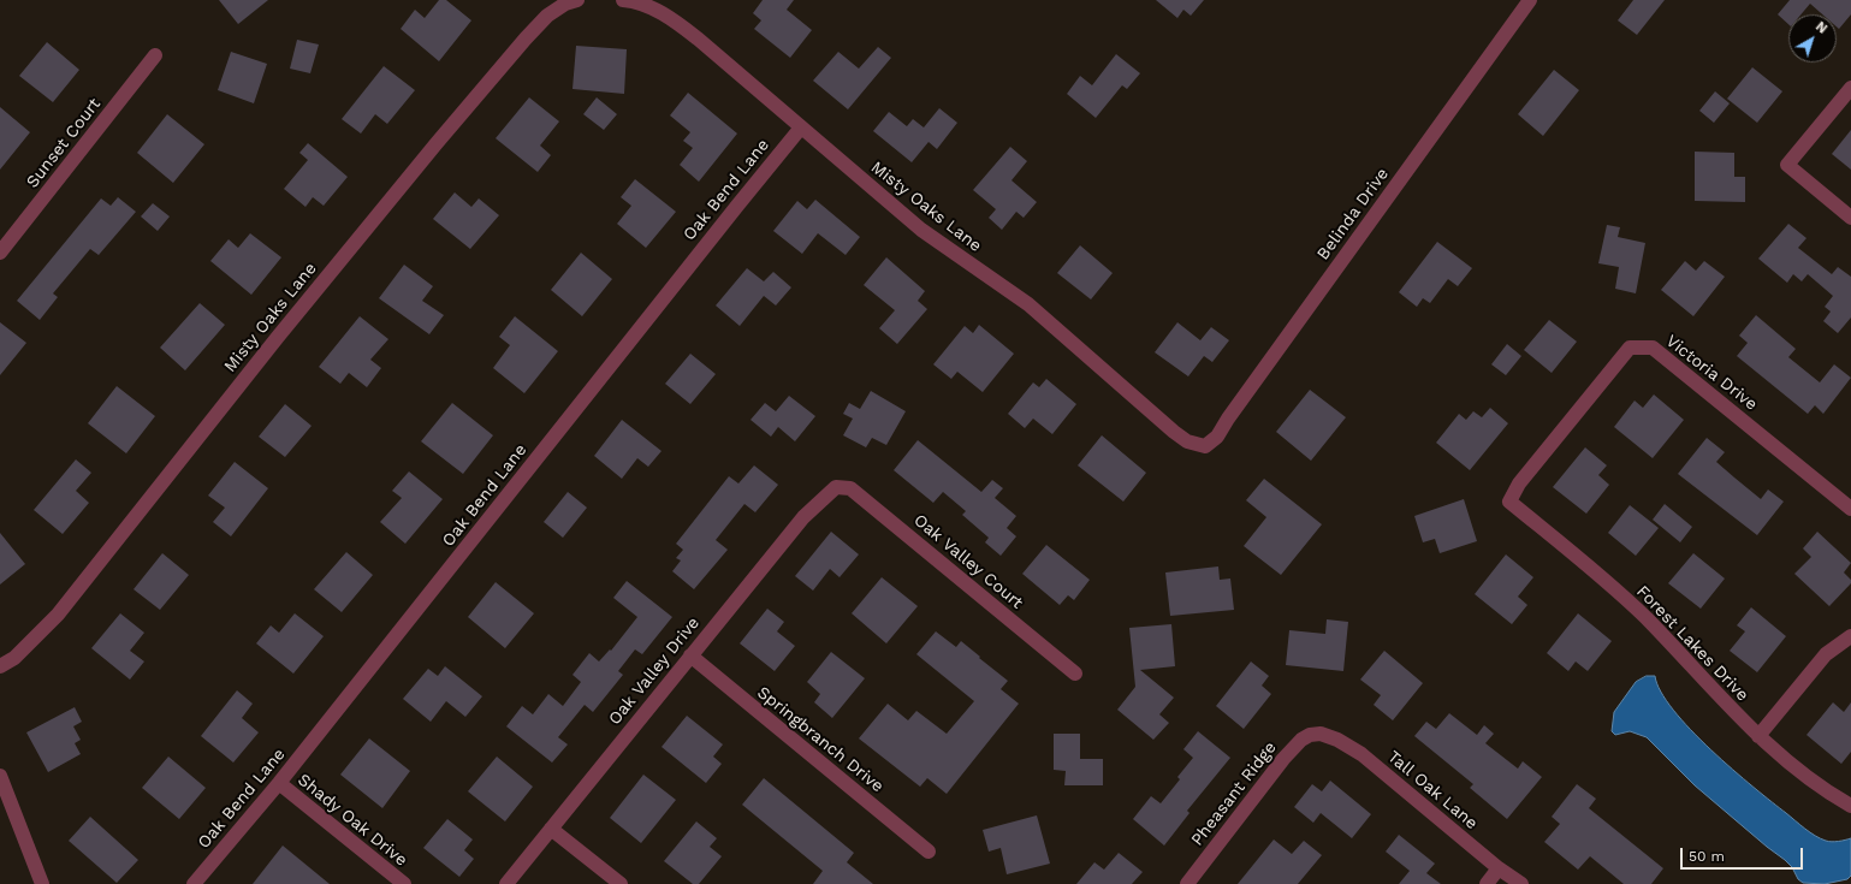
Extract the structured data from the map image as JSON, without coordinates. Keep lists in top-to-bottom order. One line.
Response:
{"streets":{"street":["Sunset Court","Oak Bend Lane","Misty Oaks Lane","Belinda Drive","Victoria Drive","Oak Valley Court","Forest Lakes Drive","Oak Valley Drive","Springbranch Drive","Tall Oak Lane","Pheasant Ridge","Shady Oak Drive"]},"crossings":[["Oak Bend Lane","Misty Oaks Lane"],["Oak Bend Lane","Shady Oak Drive"],["Misty Oaks Lane","Belinda Drive"],["Victoria Drive","Forest Lakes Drive"],["Oak Valley Court","Oak Valley Drive"],["Oak Valley Drive","Springbranch Drive"],["Tall Oak Lane","Pheasant Ridge"]],"scale_bar":"50 m","north":"top right"}
